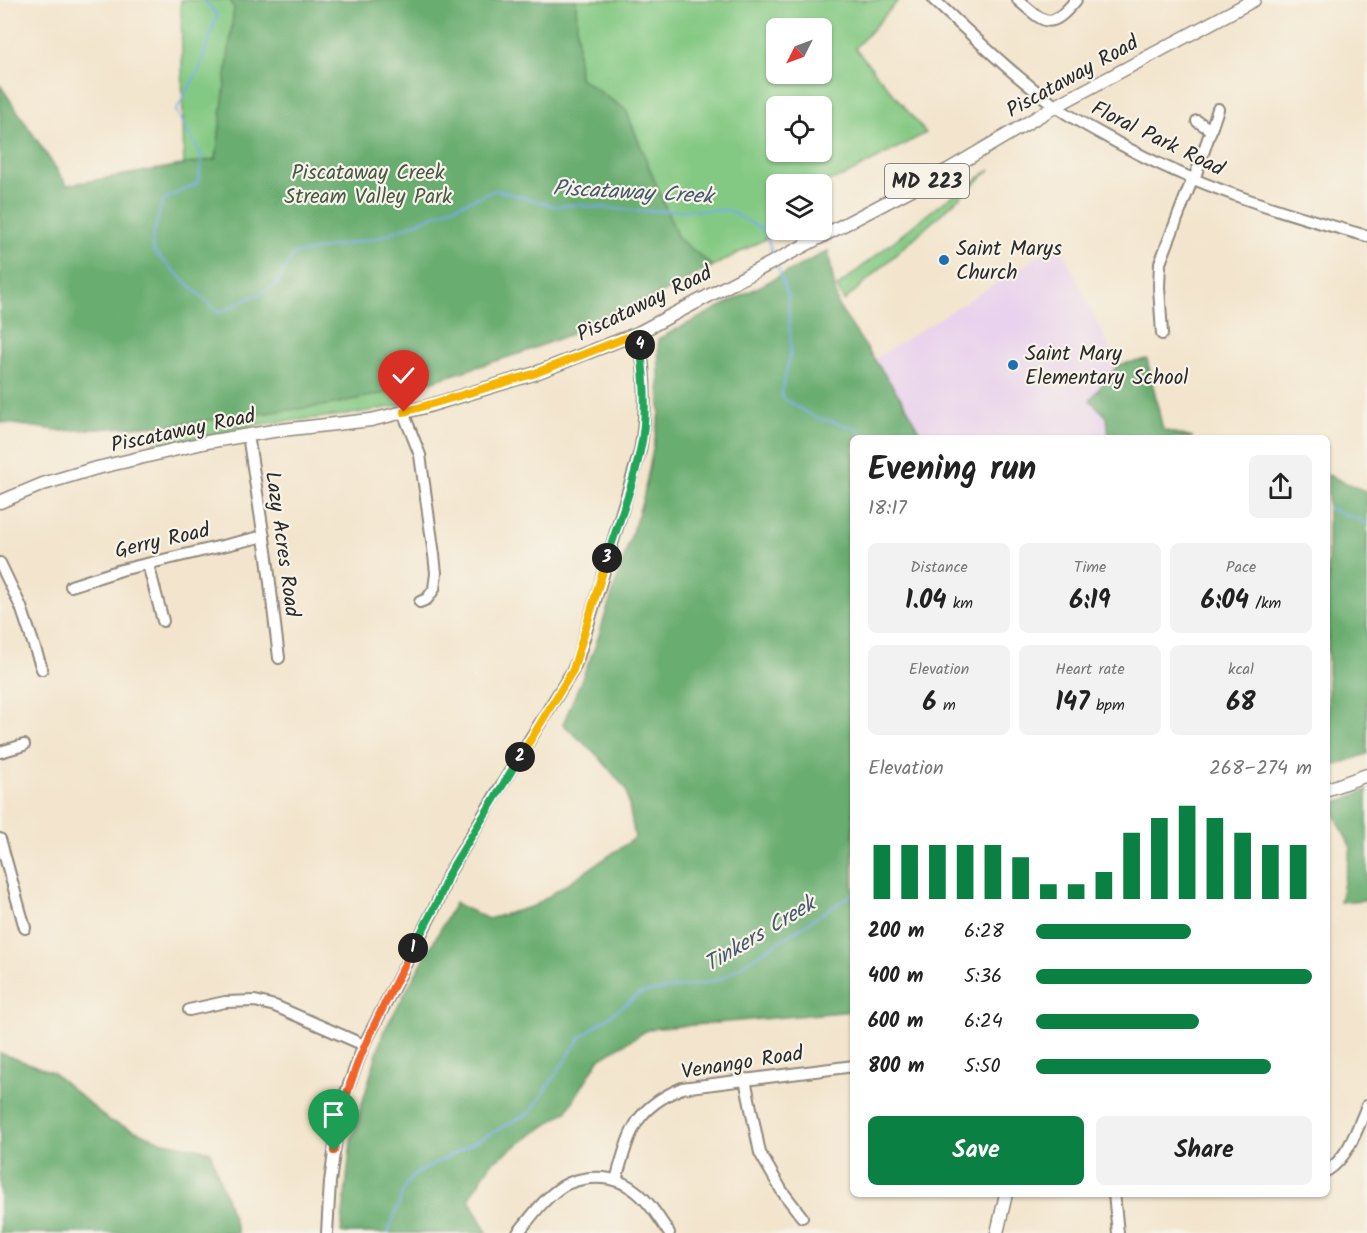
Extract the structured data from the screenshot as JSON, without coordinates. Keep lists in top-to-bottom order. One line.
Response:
{"streets":{"main road":["Piscataway Road","MD 223"],"street":["Floral Park Road","Gerry Road","Lazy Acres Road","Venango Road"]},"crossings":[["Piscataway Road","Floral Park Road"],["Piscataway Road","Lazy Acres Road"],["Gerry Road","Lazy Acres Road"]],"water":["Piscataway Creek","Tinkers Creek"],"parks":["Piscataway Creek Stream Valley Park"],"places":["Saint Marys Church","Saint Mary Elementary School"],"north":"bottom left","page":{"pins":["4","3","2","1"],"heading":["Evening run","18:17"],"stats":[["Distance","1.04 km"],["Time","6:19"],["Pace","6:04 /km"],["Elevation","6 m"],["Heart rate","147 bpm"],["kcal","68"]],"chart":["Elevation","268–274 m"],"list":[{"name":"200 m","note":"6:28"},{"name":"400 m","note":"5:36"},{"name":"600 m","note":"6:24"},{"name":"800 m","note":"5:50"}],"buttons":["Save","Share"]}}
